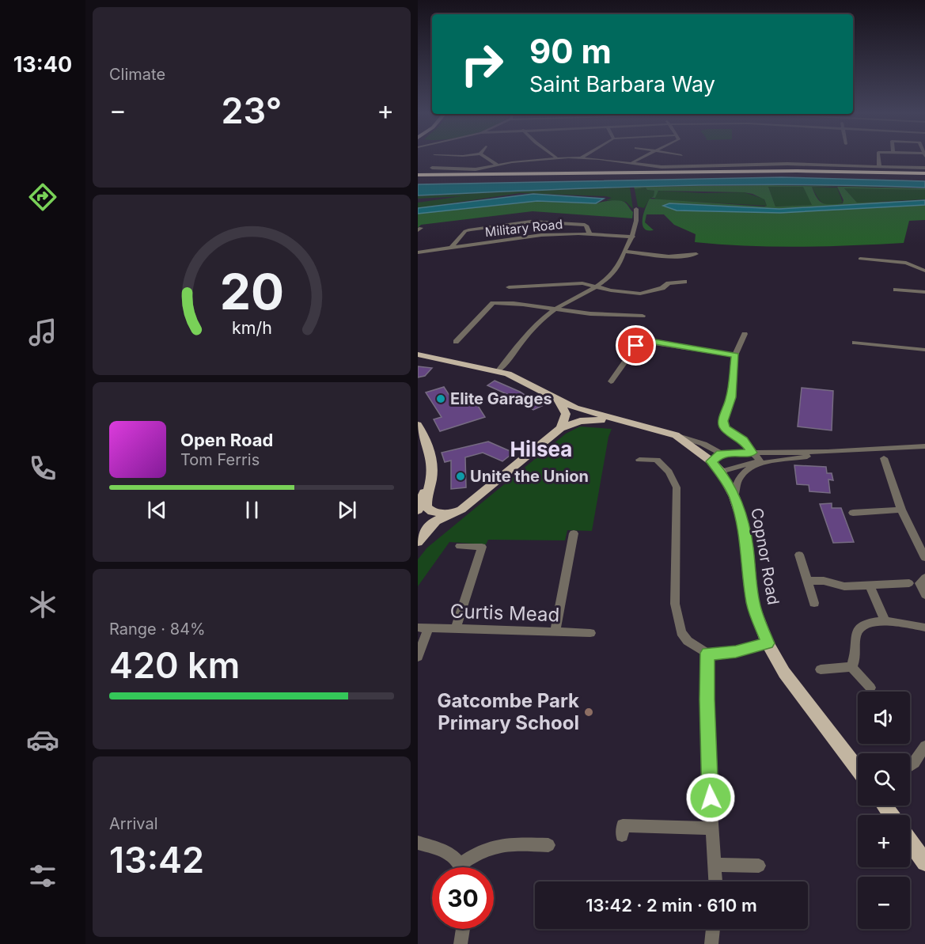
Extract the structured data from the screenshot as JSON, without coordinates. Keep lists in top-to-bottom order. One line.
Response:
{"streets":{"main road":["Copnor Road"],"street":["Military Road","Curtis Mead"]},"districts":["Hilsea"],"places":["Elite Garages","Unite the Union","Gatcombe Park Primary School"],"page":{"tabs":"13:40","tile":["Climate",["Range · 84%","420 km"],["Arrival","13:42"]],"turn":["90 m","Saint Barbara Way"],"heat":["−","23°","+"],"song":["Open Road","Tom Ferris"],"map_buttons":["+","−"],"limit":"30","trip":"13:42 · 2 min · 610 m","gauge":["20","km/h"]}}
